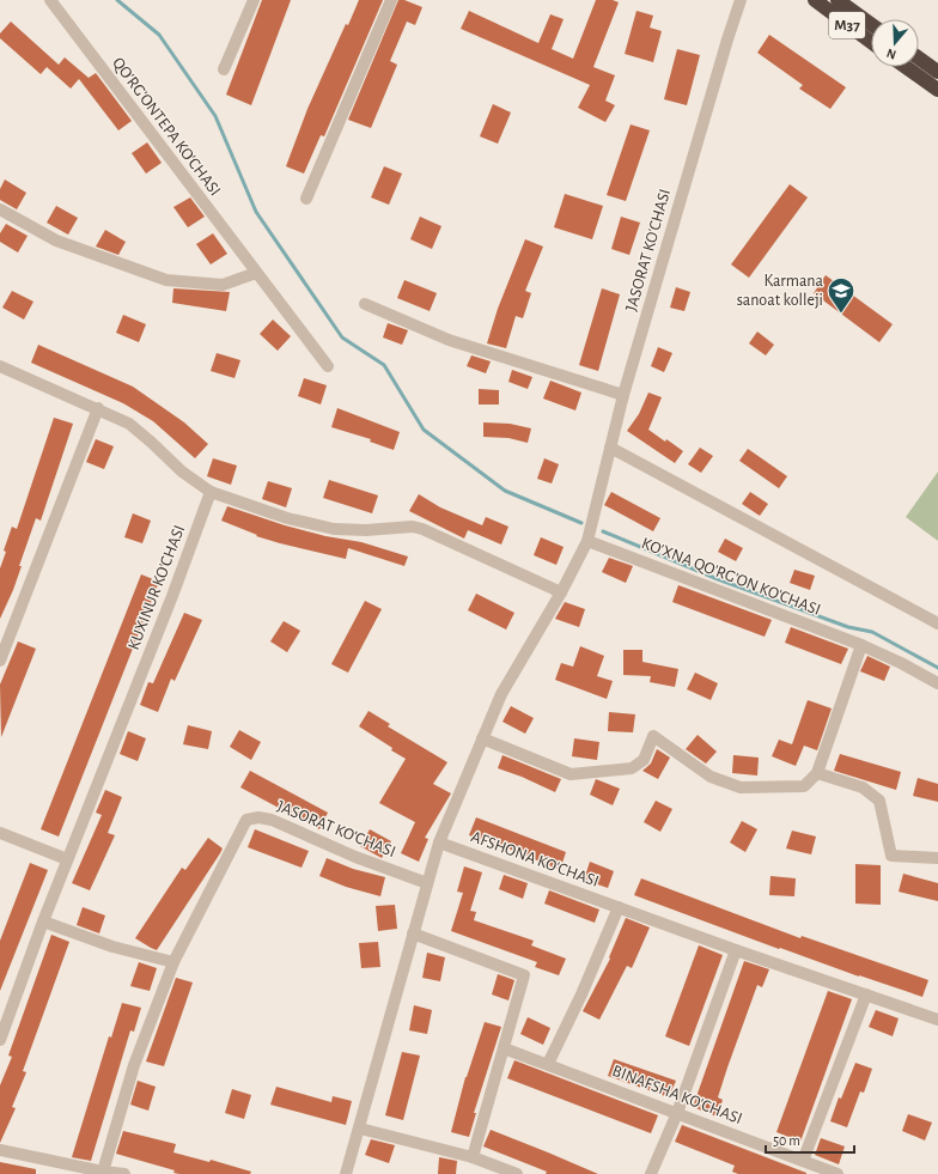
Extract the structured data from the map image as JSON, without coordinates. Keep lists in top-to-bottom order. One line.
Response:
{"streets":{"highway":["M37"],"street":["QO'RG'ONTEPA KO'CHASI","JASORAT KO'CHASI","KO'XNA QO'RG'ON KO'CHASI","KUXINUR KO'CHASI","AFSHONA KO'CHASI","BINAFSHA KO'CHASI"]},"crossings":[["JASORAT KO'CHASI","KO'XNA QO'RG'ON KO'CHASI"],["JASORAT KO'CHASI","AFSHONA KO'CHASI"]],"places":{"school or university":["Karmana sanoat kolleji"]},"scale_bar":"50 m","north":"bottom"}
